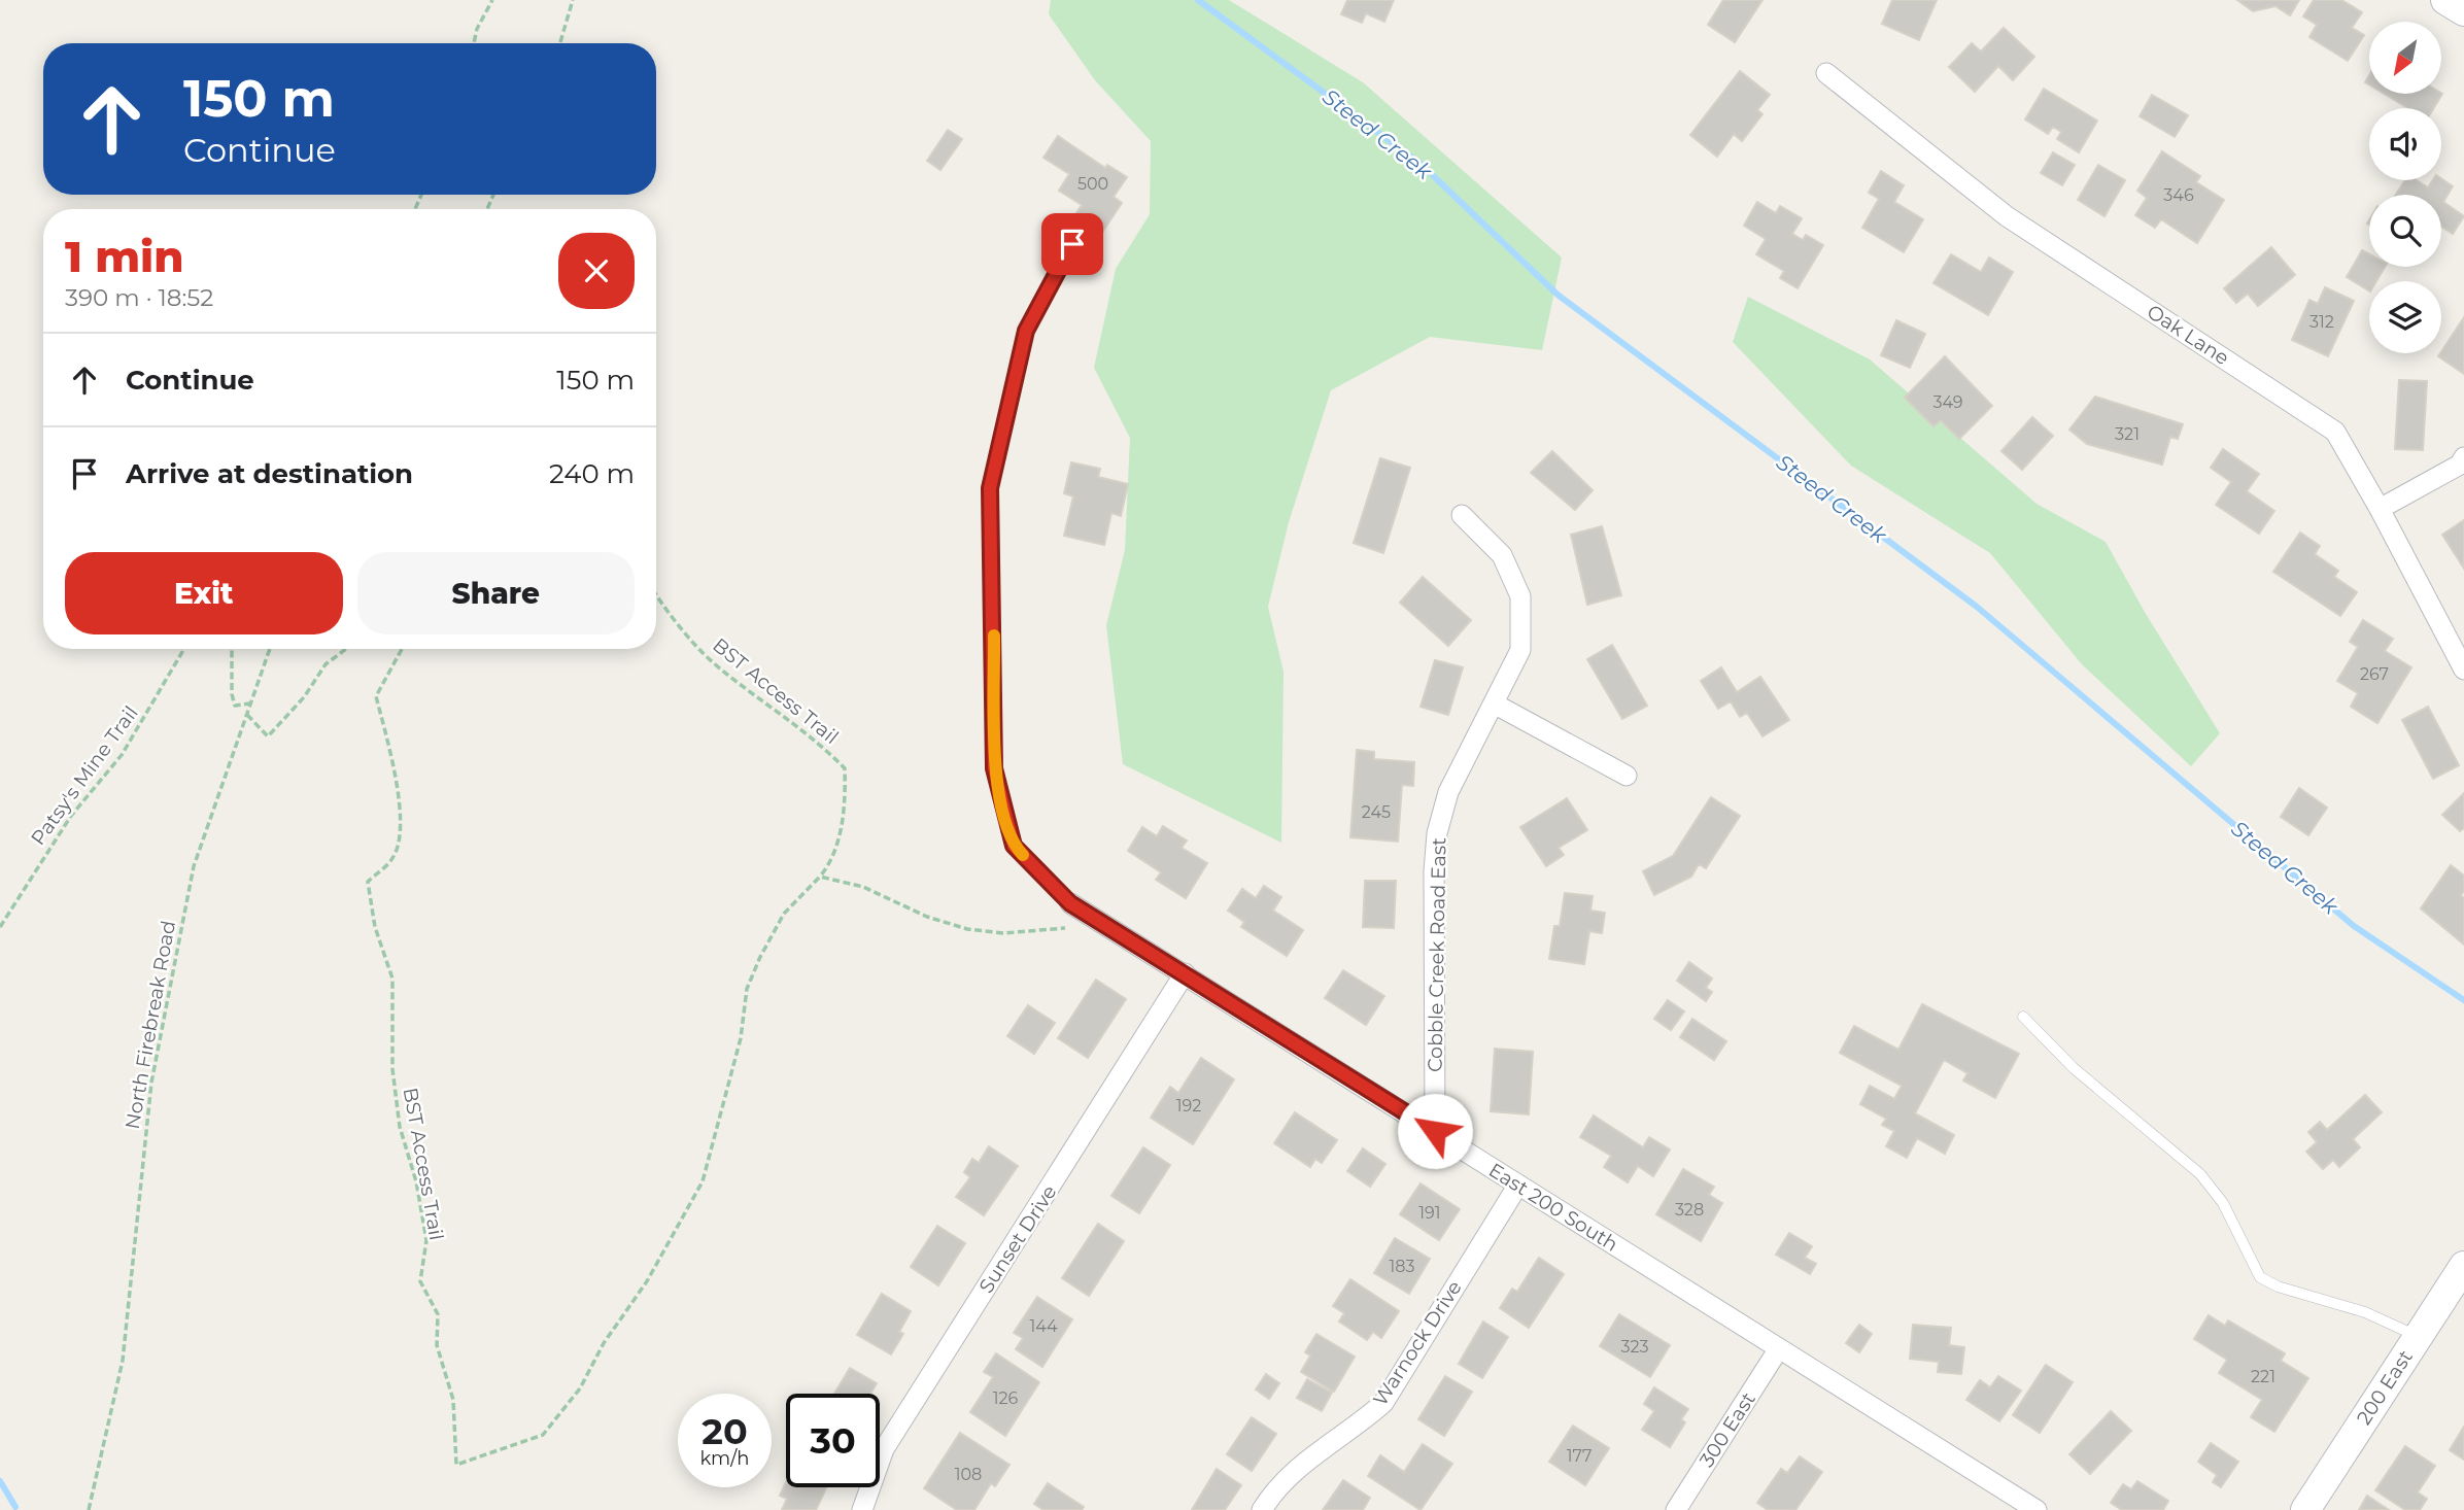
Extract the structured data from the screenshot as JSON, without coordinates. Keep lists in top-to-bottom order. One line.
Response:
{"streets":{"main road":["200 East"],"street":["Oak Lane","Cobble Creek Road East","East 200 South","Sunset Drive","Warnock Drive","300 East"],"path":["BST Access Trail","Patsy's Mine Trail","North Firebreak Road"]},"crossings":[["Cobble Creek Road East","East 200 South"],["East 200 South","Sunset Drive"],["East 200 South","Warnock Drive"],["East 200 South","300 East"]],"water":["Steed Creek"],"house_numbers":["500","346","312","349","321","267","245","192","328","191","183","144","323","221","126","177","108"],"north":"bottom left","page":{"turn":["150 m","Continue"],"heading":["1 min","390 m · 18:52"],"list":[{"name":"Continue","value":"150 m"},{"name":"Arrive at destination","value":"240 m"}],"buttons":["Exit","Share"],"speed":"20 km/h","limit":"30"}}
